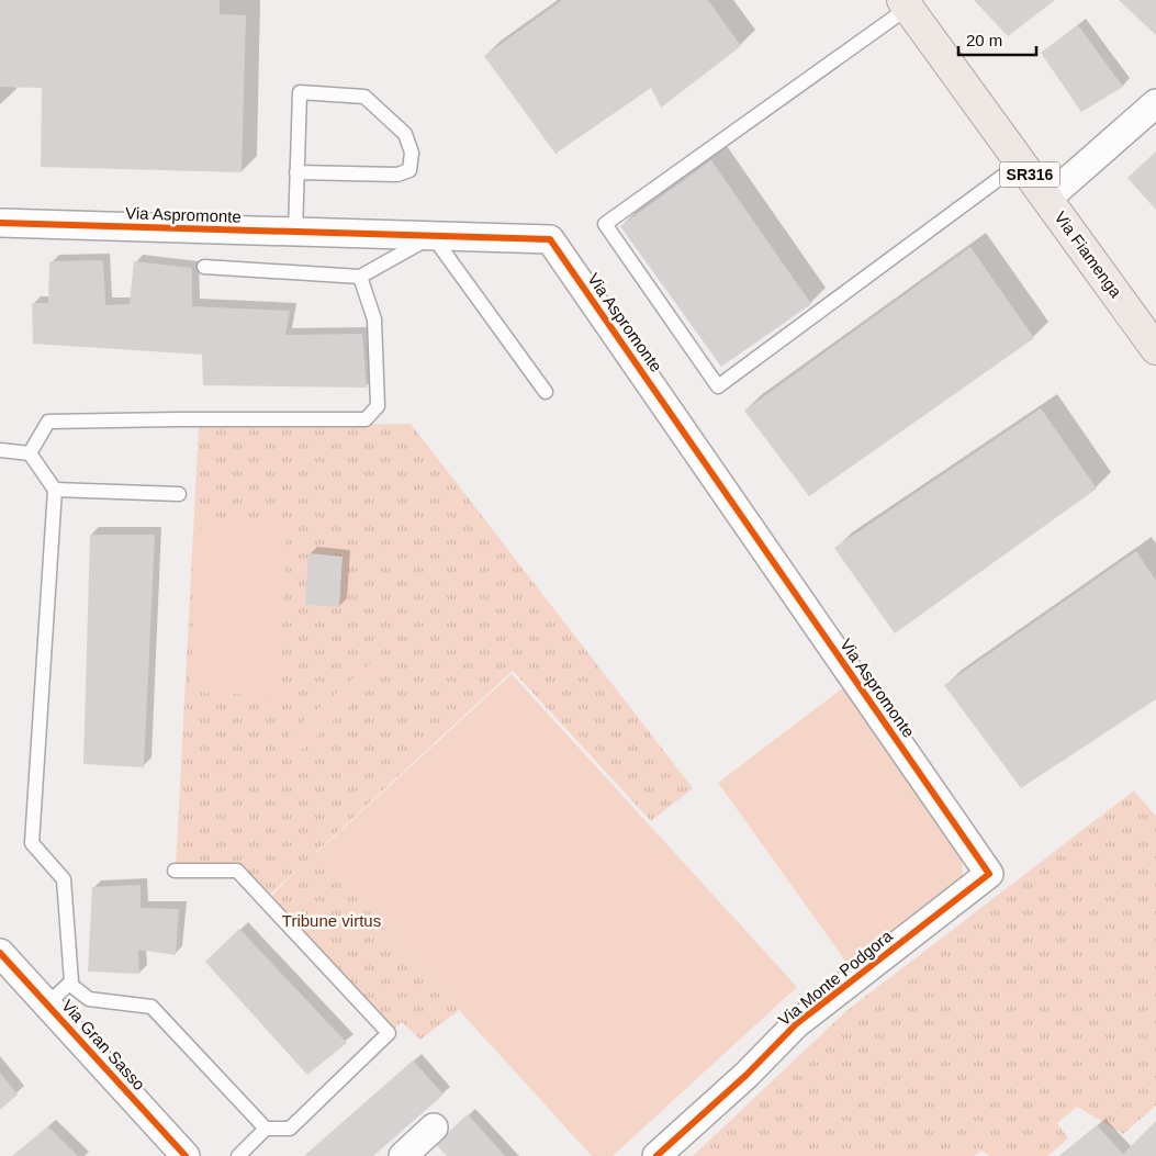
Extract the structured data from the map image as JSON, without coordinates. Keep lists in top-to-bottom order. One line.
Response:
{"streets":{"main road":["SR316","Via Fiamenga"],"street":["Via Aspromonte","Via Monte Podgora","Via Gran Sasso"]},"crossings":[["Via Aspromonte","Via Monte Podgora"]],"parks":["Tribune virtus"],"scale_bar":"20 m"}
